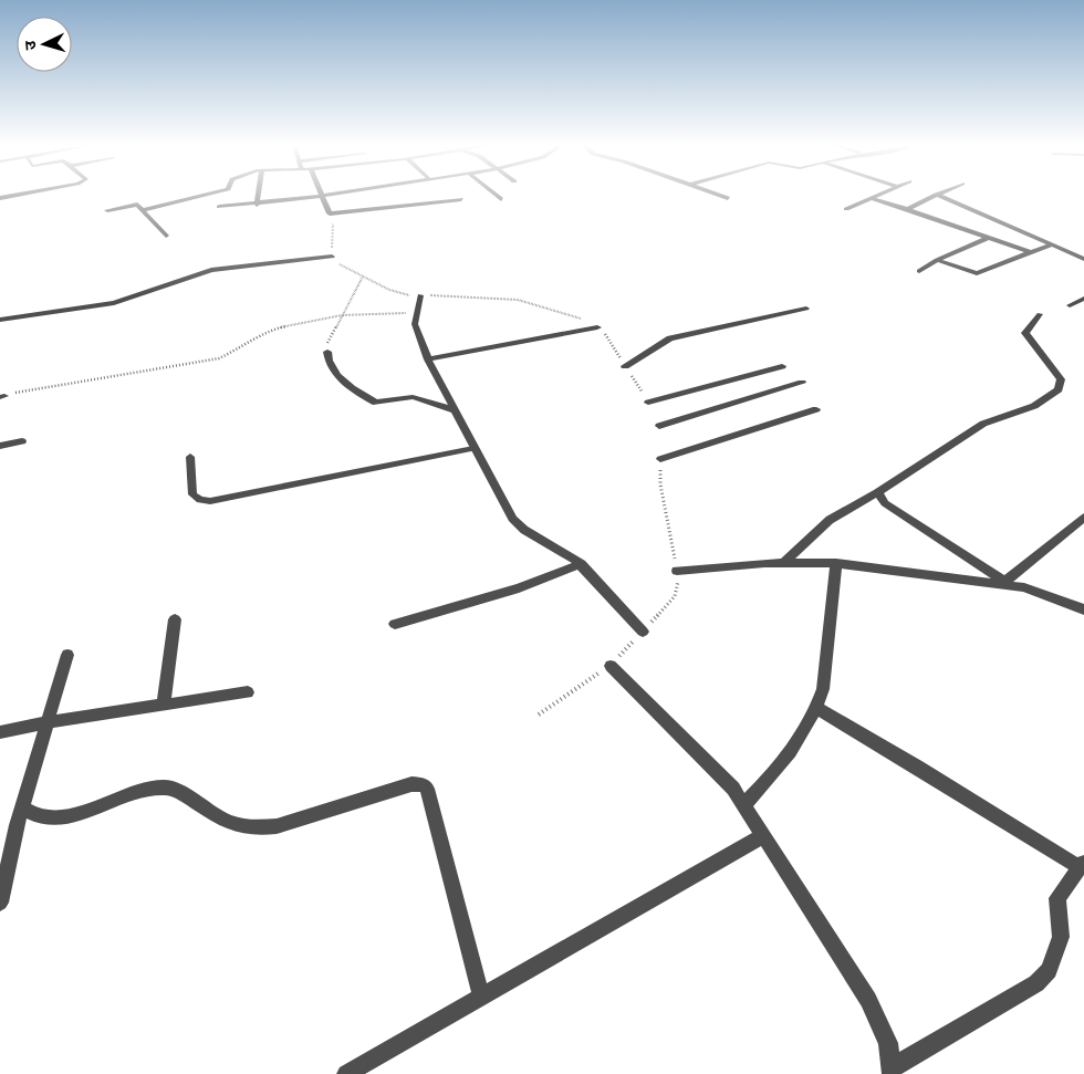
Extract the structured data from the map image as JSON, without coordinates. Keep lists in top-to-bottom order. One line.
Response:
{"north":"left"}
